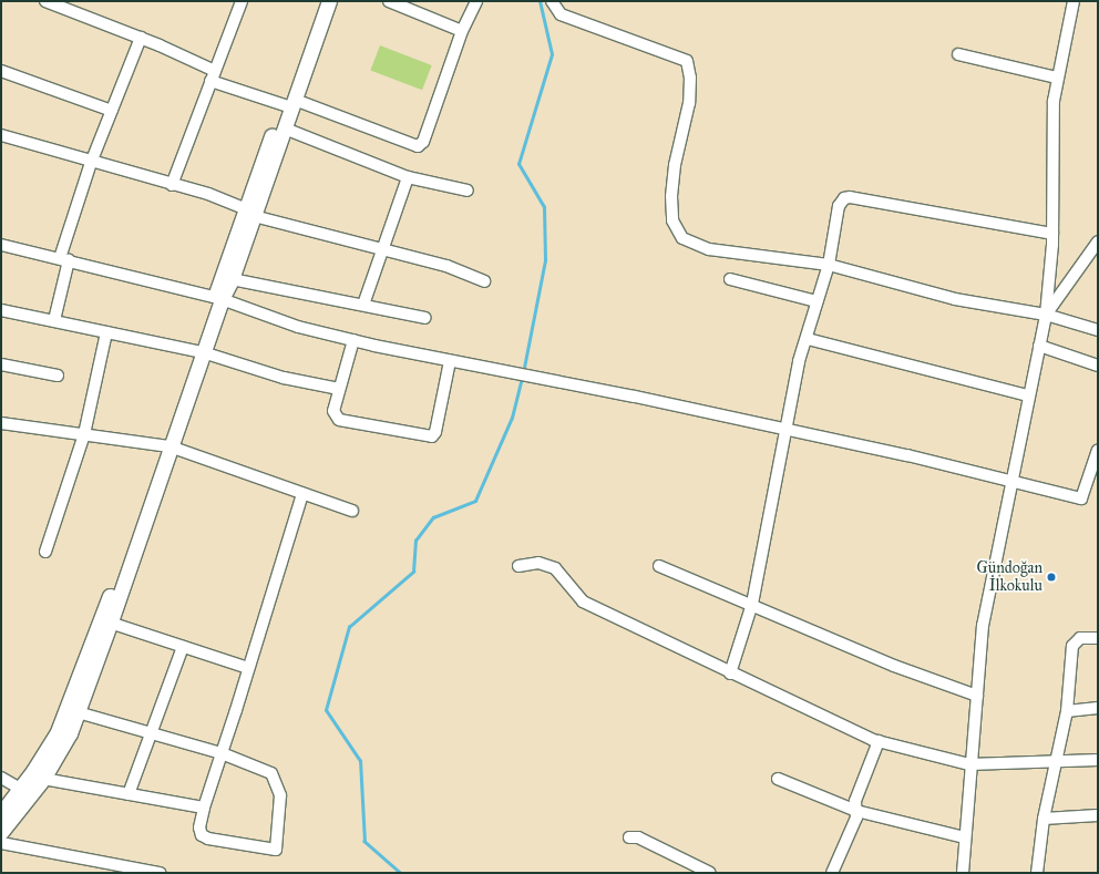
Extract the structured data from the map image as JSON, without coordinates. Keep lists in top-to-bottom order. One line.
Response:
{"places":["Gündoğan İlkokulu"]}
